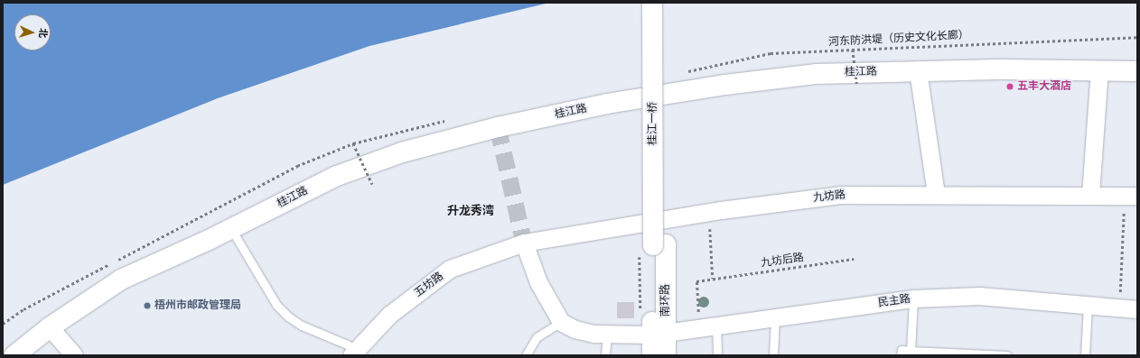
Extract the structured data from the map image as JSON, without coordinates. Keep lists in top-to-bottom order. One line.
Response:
{"streets":{"street":["桂江路","桂江一桥","九坊路","五坊路","南环路","民主路"],"path":["河东防洪堤（历史文化长廊）","九坊后路"]},"crossings":[["河东防洪堤（历史文化长廊）","桂江一桥"],["桂江一桥","南环路"],["九坊路","五坊路"],["九坊后路","民主路"],["南环路","民主路"]],"districts":["升龙秀湾"],"places":["五丰大酒店","梧州市邮政管理局"],"north":"right"}
